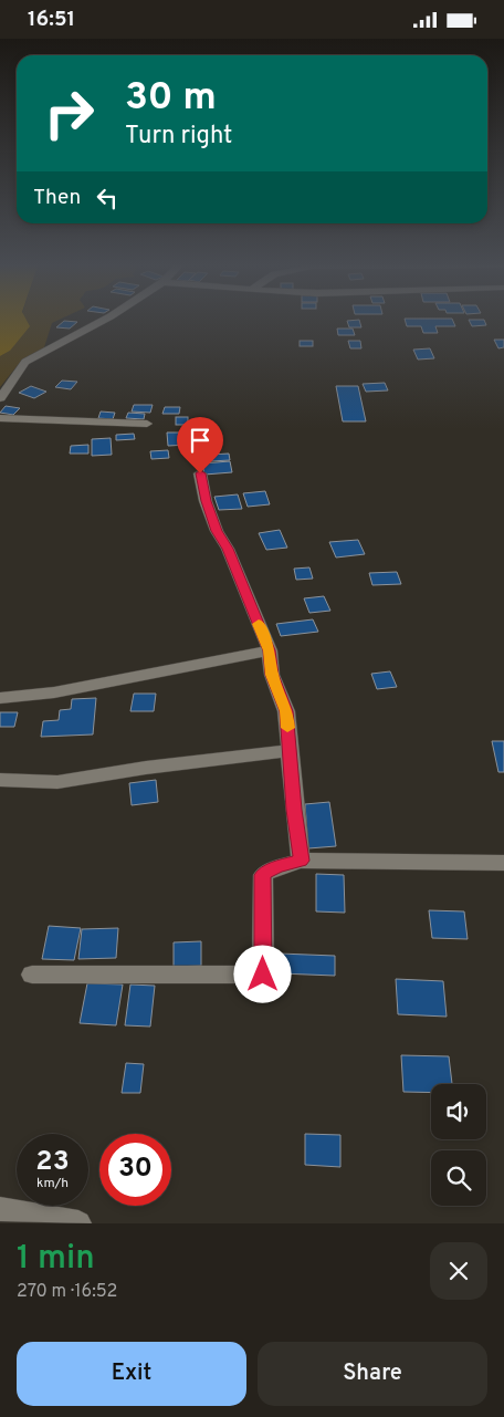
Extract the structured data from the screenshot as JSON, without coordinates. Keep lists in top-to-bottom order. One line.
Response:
{"page":{"status":"16:51","turn":["30 m","Turn right"],"then":"Then","speed":"23 km/h","limit":"30","heading":["1 min","270 m · 16:52"],"buttons":["Exit","Share"]}}
